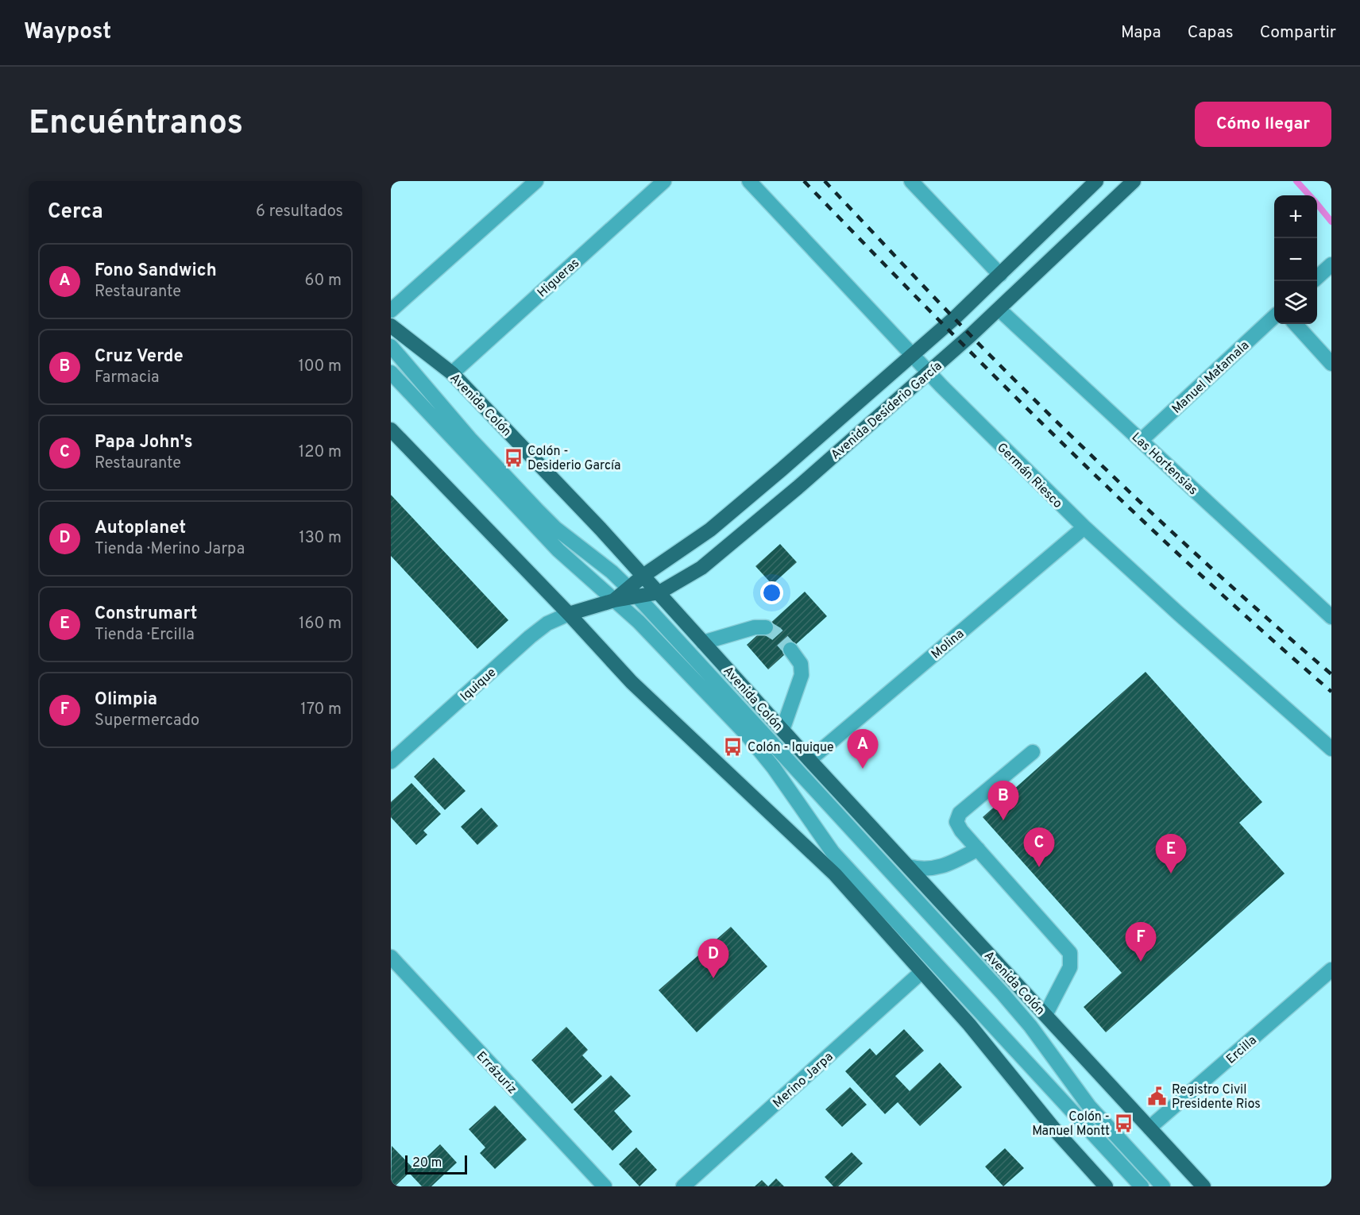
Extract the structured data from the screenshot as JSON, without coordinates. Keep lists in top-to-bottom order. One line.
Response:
{"streets":{"main road":["Avenida Colón","Avenida Desiderio García"],"street":["Higueras","Manuel Matamala","Las Hortensias","Germán Riesco","Molina","Iquique","Ercilla","Errázuriz","Merino Jarpa"]},"crossings":[["Higueras","Avenida Colón"],["Manuel Matamala","Las Hortensias"],["Avenida Colón","Avenida Desiderio García"],["Avenida Colón","Molina"],["Avenida Colón","Ercilla"],["Avenida Desiderio García","Las Hortensias"],["Avenida Desiderio García","Germán Riesco"],["Avenida Desiderio García","Iquique"],["Germán Riesco","Molina"]],"places":{"bus stop":["Colón - Desiderio García","Colón - Iquique","Colón - Manuel Montt"],"public building":["Registro Civil Presidente Rios"]},"scale_bar":"20 m","page":{"header":"Waypost","nav":["Mapa","Capas","Compartir"],"buttons":"Cómo llegar","title":"Encuéntranos","heading":["Cerca","6 resultados"],"map_buttons":["+","−"],"list":[{"mark":"A","name":"Fono Sandwich","note":"Restaurante","value":"60 m"},{"mark":"B","name":"Cruz Verde","note":"Farmacia","value":"100 m"},{"mark":"C","name":"Papa John's","note":"Restaurante","value":"120 m"},{"mark":"D","name":"Autoplanet","note":"Tienda · Merino Jarpa","value":"130 m"},{"mark":"E","name":"Construmart","note":"Tienda · Ercilla","value":"160 m"},{"mark":"F","name":"Olimpia","note":"Supermercado","value":"170 m"}],"pins":["A","B","C","E","F","D"],"scale":"20 m"}}
